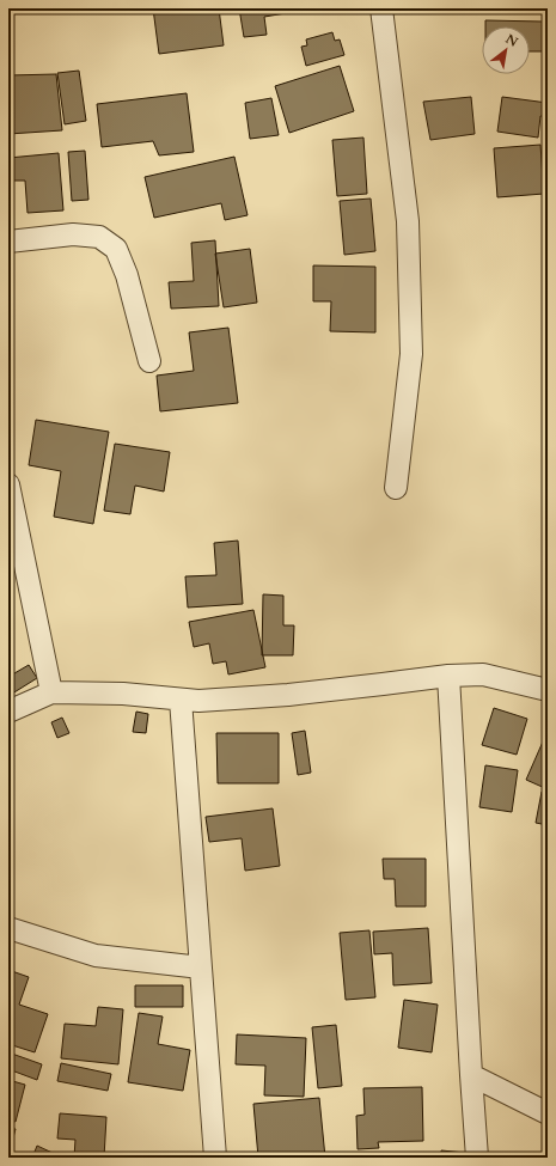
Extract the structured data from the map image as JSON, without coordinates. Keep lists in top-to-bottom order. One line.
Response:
{"north":"top right"}
